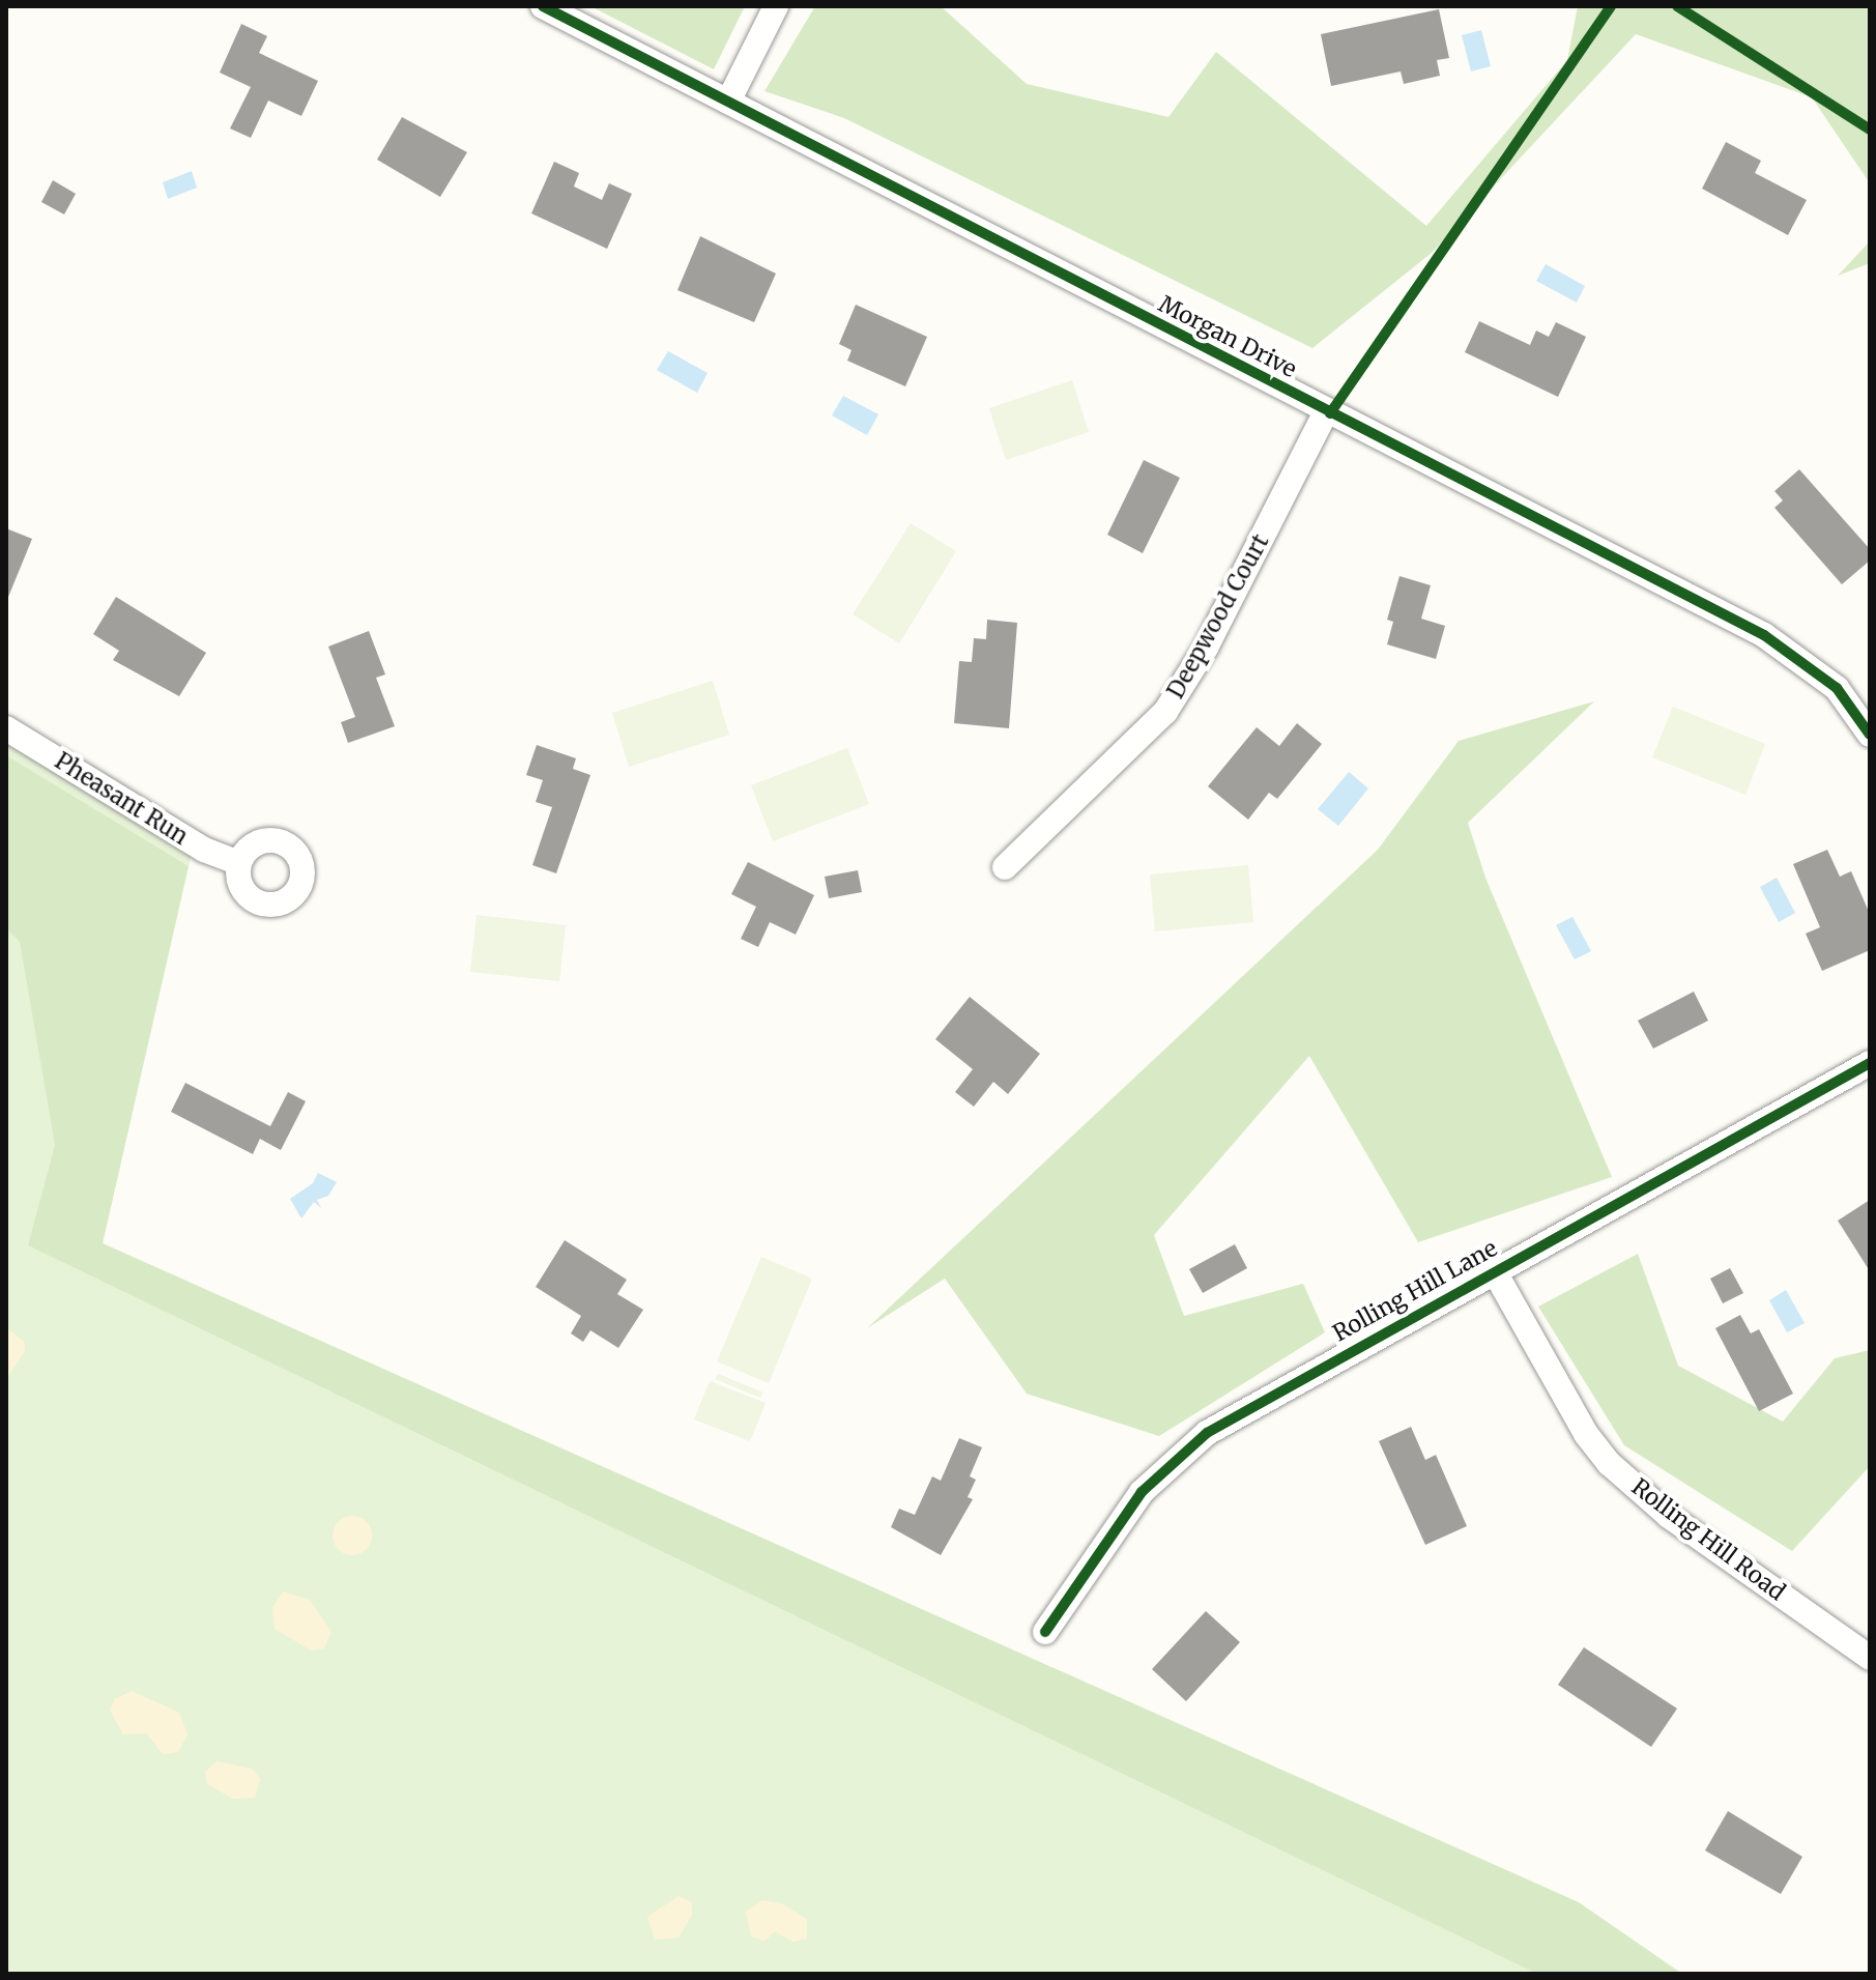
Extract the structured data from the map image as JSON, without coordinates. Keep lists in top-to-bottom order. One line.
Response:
{"streets":{"street":["Morgan Drive","Deepwood Court","Pheasant Run","Rolling Hill Lane","Rolling Hill Road"]},"crossings":[["Morgan Drive","Deepwood Court"],["Rolling Hill Lane","Rolling Hill Road"]]}
